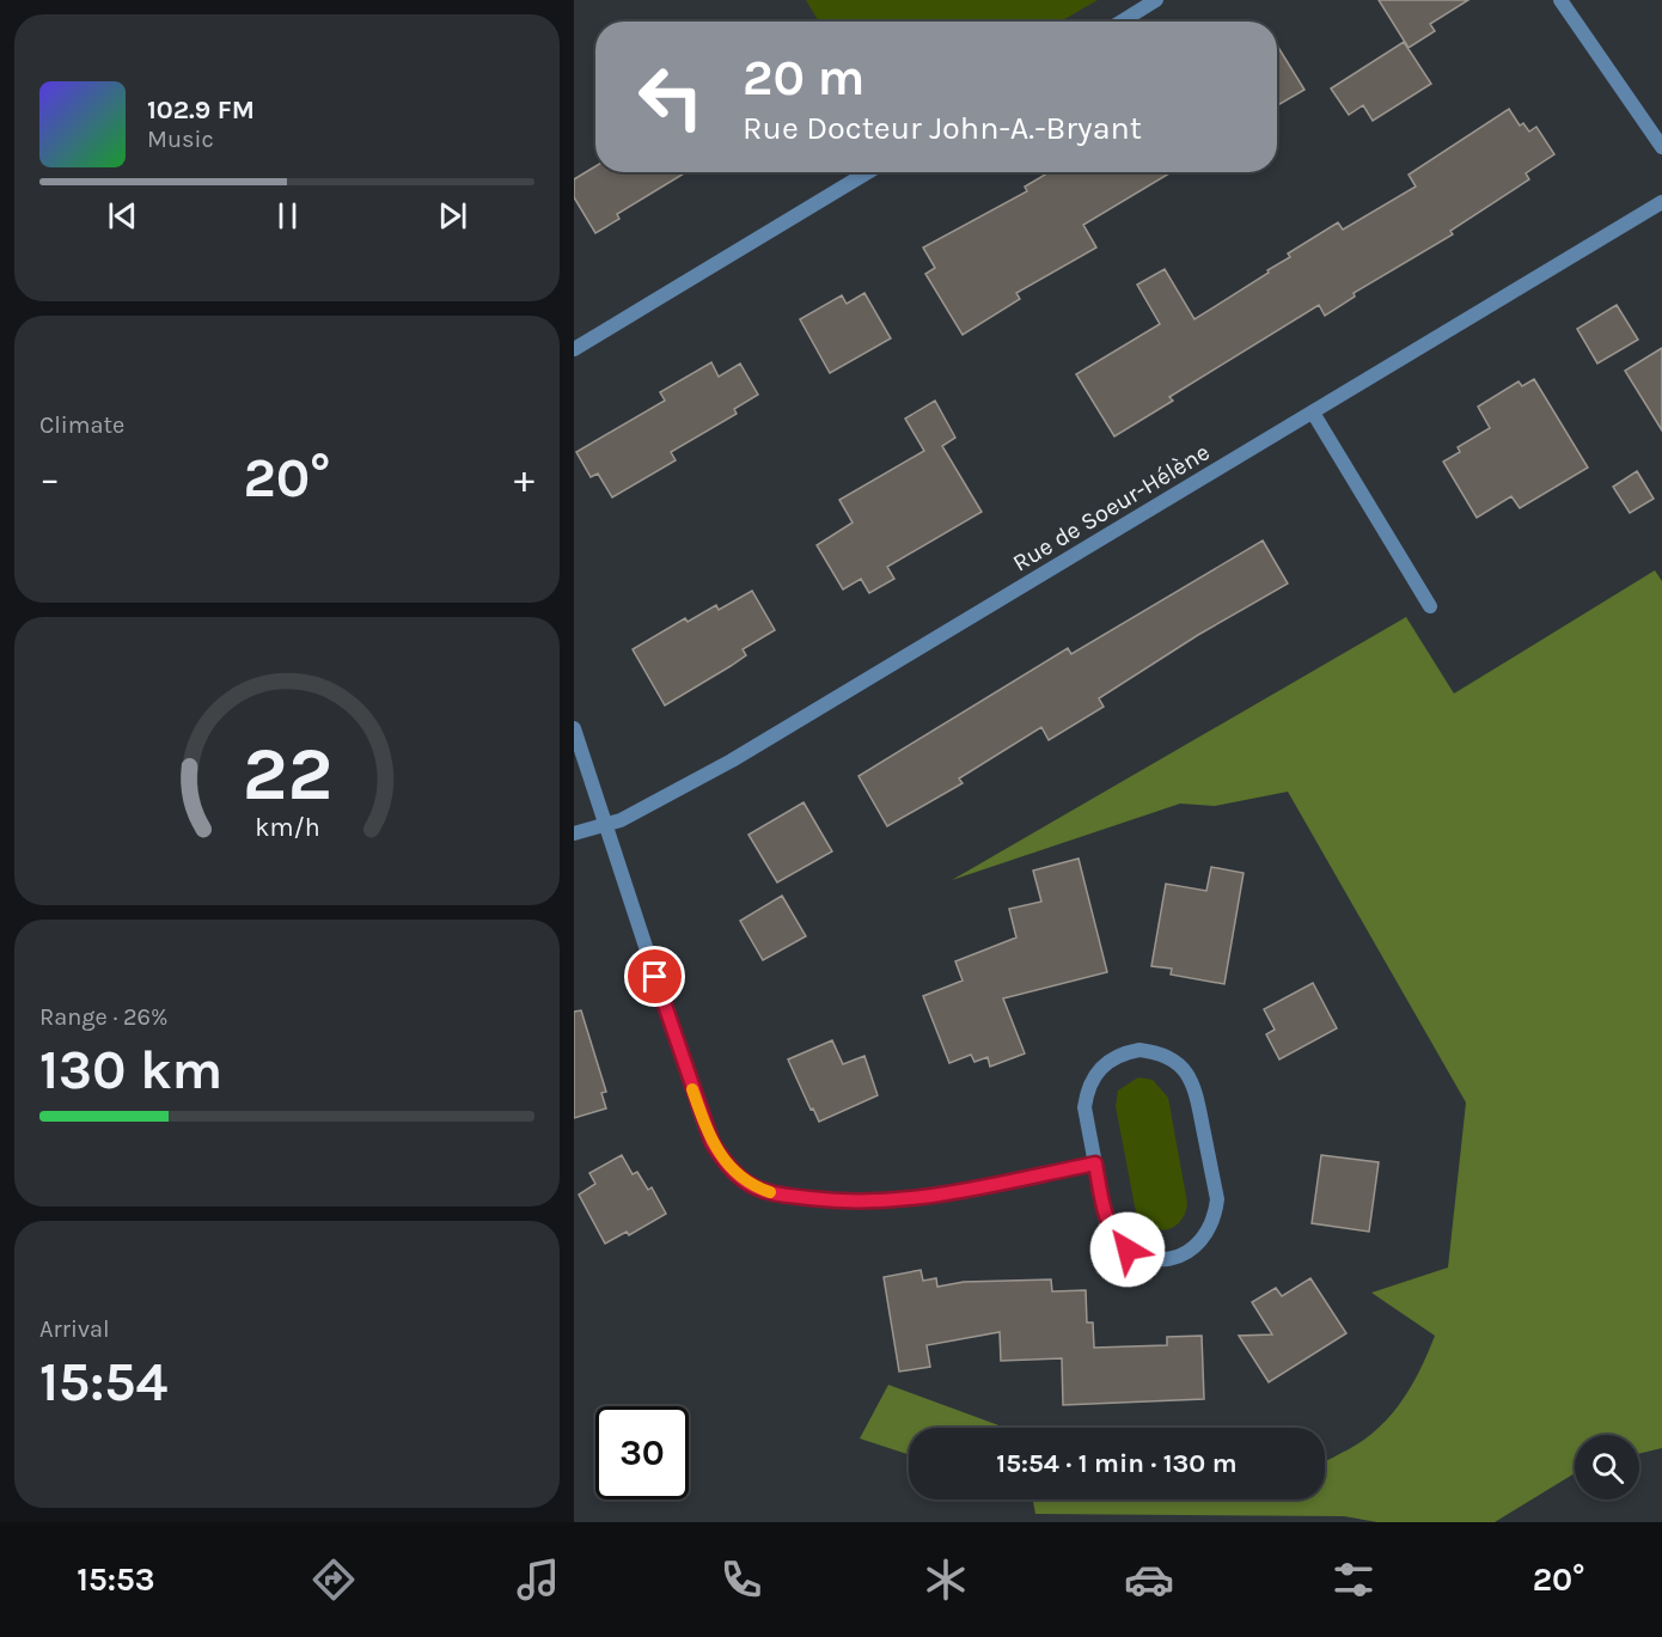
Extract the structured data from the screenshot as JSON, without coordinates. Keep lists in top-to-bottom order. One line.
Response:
{"streets":{"street":["Rue de Soeur-Hélène"]},"page":{"turn":["20 m","Rue Docteur John-A.-Bryant"],"song":["102.9 FM","Music"],"tile":["Climate",["Range · 26%","130 km"],["Arrival","15:54"]],"heat":["−","20°","+"],"limit":"30","trip":"15:54 · 1 min · 130 m","tabs":["15:53","20°"],"gauge":["22","km/h"]}}
